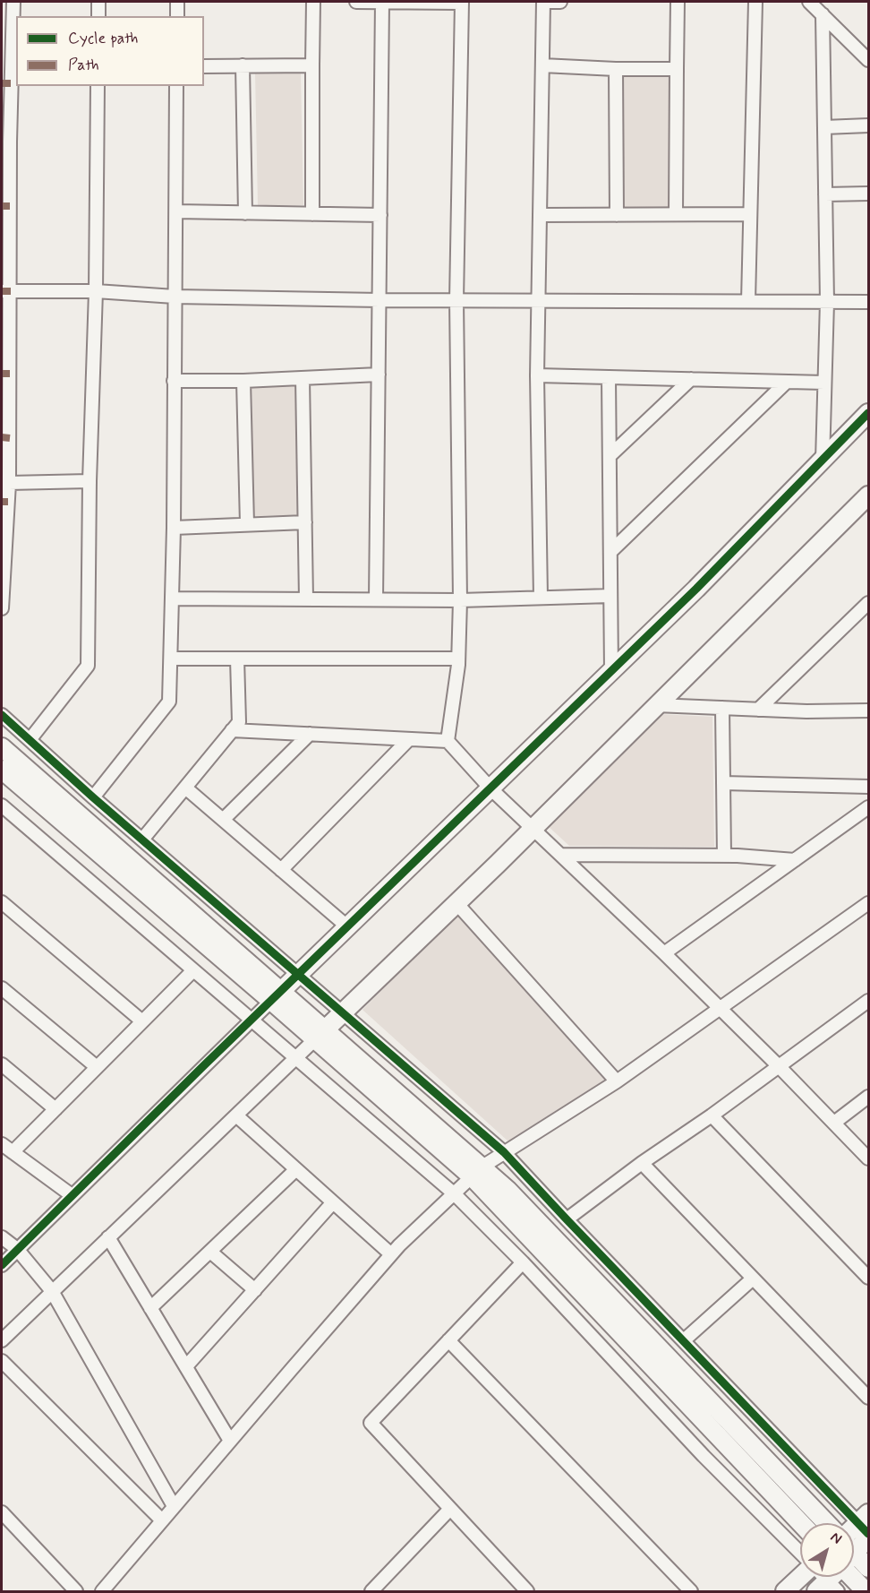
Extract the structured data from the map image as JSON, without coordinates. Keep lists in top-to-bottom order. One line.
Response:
{"legend":["Cycle path","Path"],"north":"top right"}
